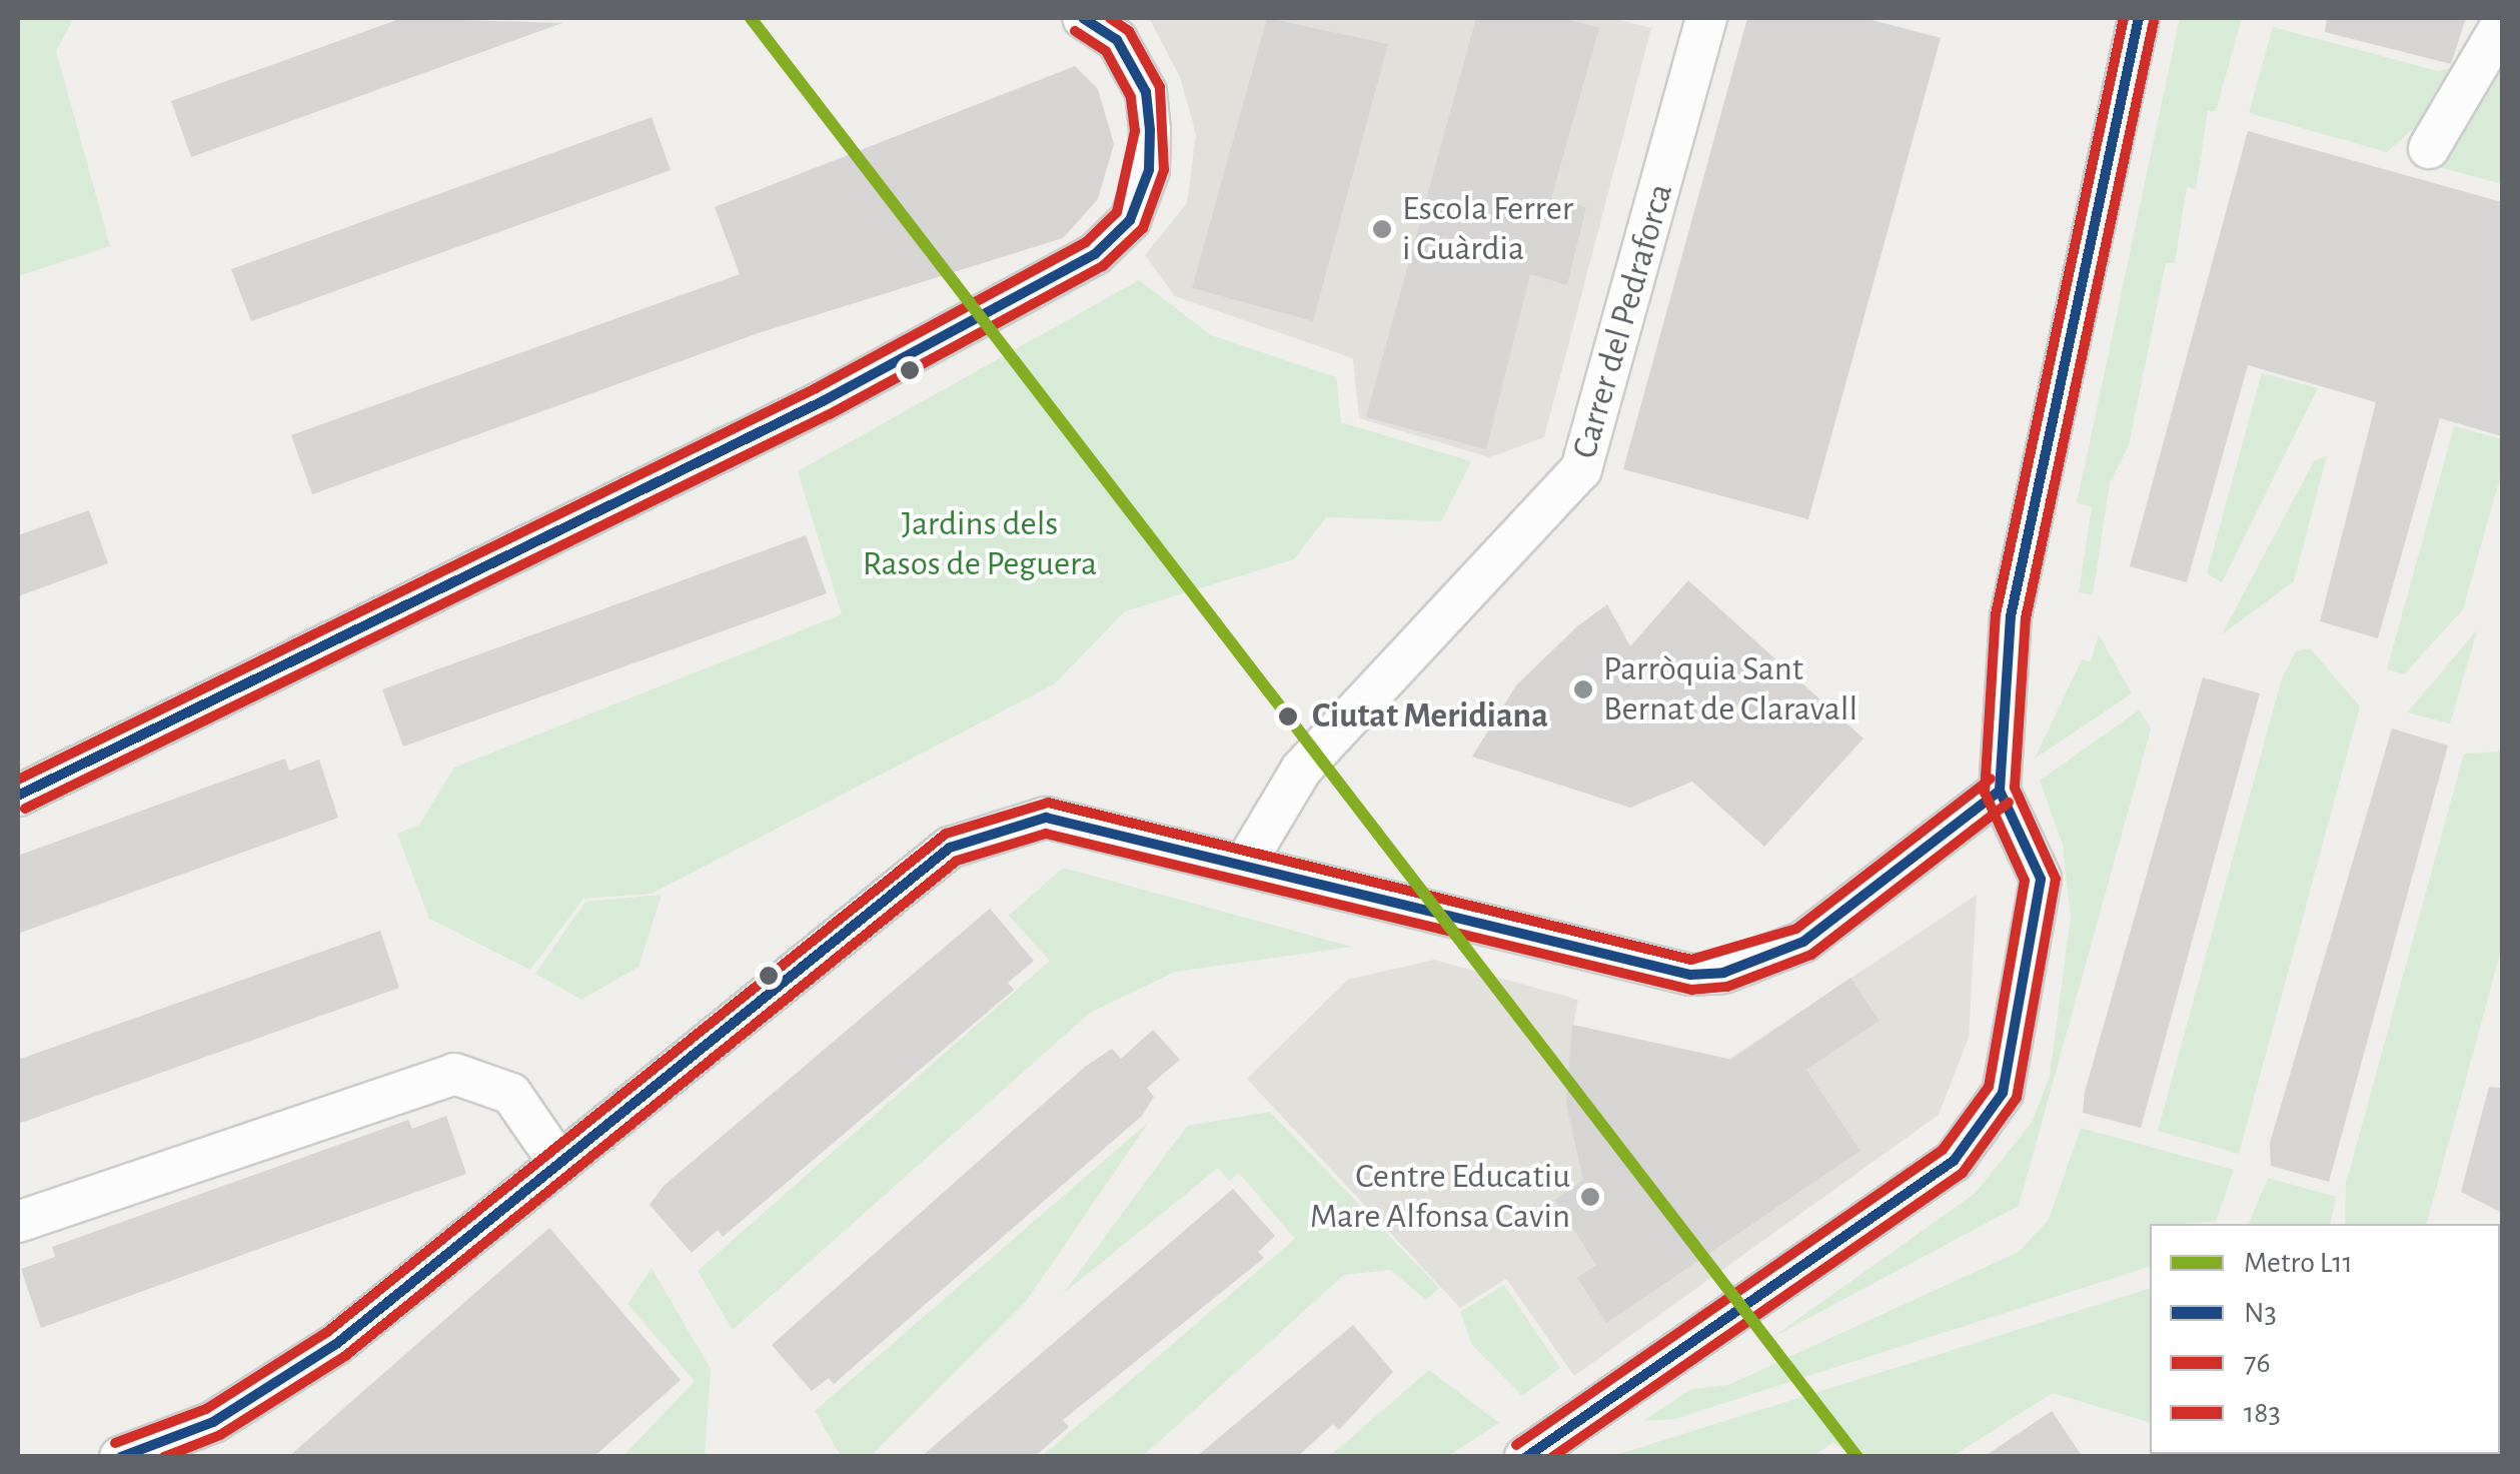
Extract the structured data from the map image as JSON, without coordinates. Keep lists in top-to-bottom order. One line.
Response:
{"streets":{"street":["Carrer del Pedraforca"]},"parks":["Jardins dels Rasos de Peguera"],"places":["Escola Ferrer i Guàrdia","Parròquia Sant Bernat de Claravall","Ciutat Meridiana","Centre Educatiu Mare Alfonsa Cavin"],"lines":["metro line L11","transit line N3","transit line 76","transit line 183"],"legend":["Metro L11","N3","76","183"]}
